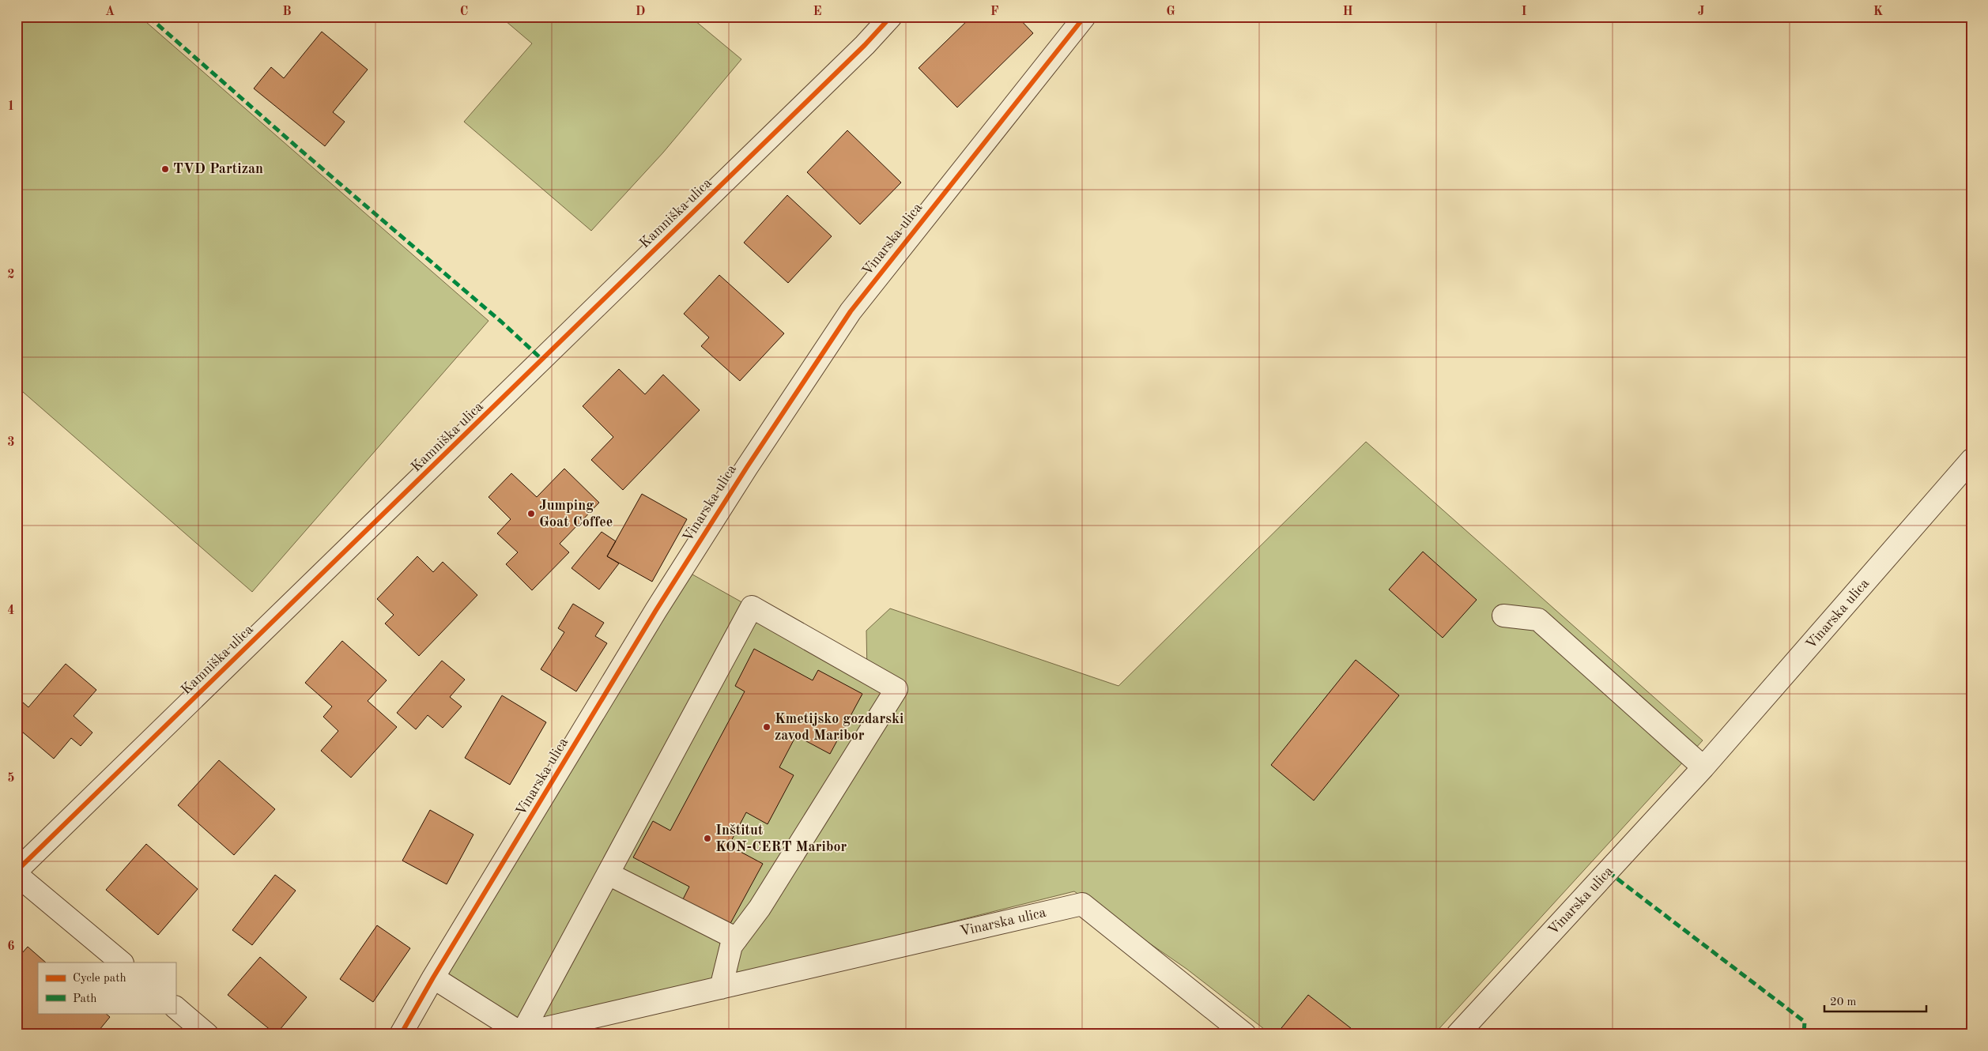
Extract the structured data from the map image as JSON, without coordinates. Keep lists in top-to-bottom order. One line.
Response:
{"streets":{"street":["Kamniška ulica","Vinarska ulica"]},"places":["TVD Partizan","Jumping Goat Coffee","Kmetijsko gozdarski zavod Maribor","Inštitut KON-CERT Maribor"],"legend":["Cycle path","Path"],"scale_bar":"20 m","grid":{"columns":["A","B","C","D","E","F","G","H","I","J","K"],"rows":["1","2","3","4","5","6"]}}
